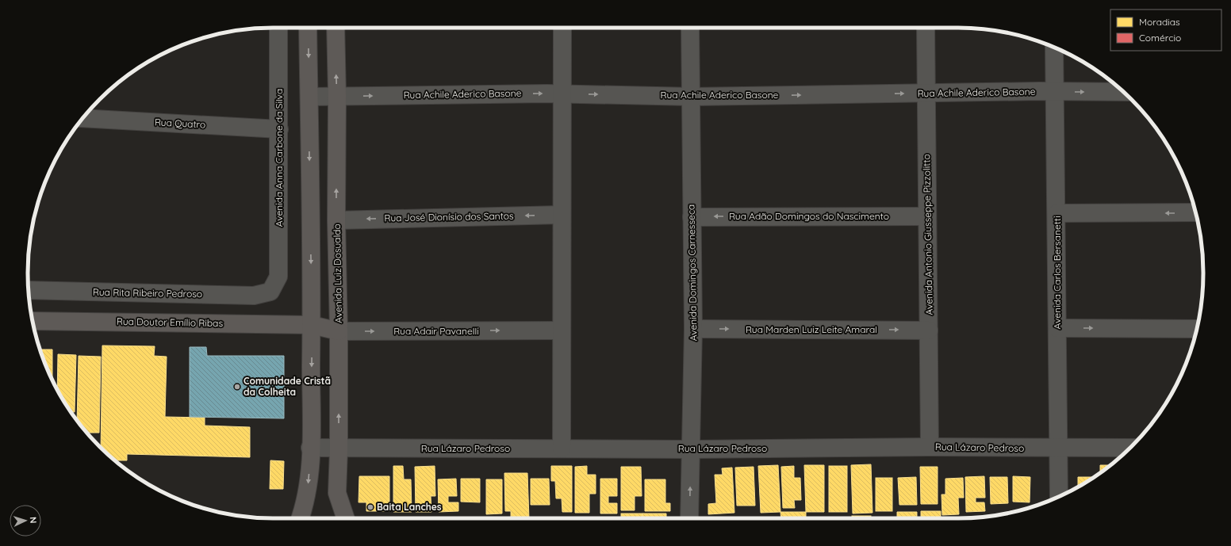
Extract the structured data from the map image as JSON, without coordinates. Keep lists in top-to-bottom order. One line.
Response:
{"streets":{"street":["Rua Achile Aderico Basone","Rua Quatro","Avenida Anna Carbone da Silva","Rua Adão Domingos do Nascimento","Rua José Dionísio dos Santos","Avenida Antonio Giusseppe Pizzolitto","Avenida Domingos Carnesseca","Avenida Carlos Bersanetti","Avenida Luiz Dosualdo","Rua Rita Ribeiro Pedroso","Rua Doutor Emílio Ribas","Rua Marden Luiz Leite Amaral","Rua Adair Pavanelli","Rua Lázaro Pedroso"]},"crossings":[["Rua Achile Aderico Basone","Avenida Antonio Giusseppe Pizzolitto"],["Rua Achile Aderico Basone","Avenida Domingos Carnesseca"],["Rua Achile Aderico Basone","Avenida Carlos Bersanetti"],["Rua Achile Aderico Basone","Avenida Luiz Dosualdo"],["Rua Quatro","Avenida Anna Carbone da Silva"],["Avenida Anna Carbone da Silva","Rua Rita Ribeiro Pedroso"],["Rua Adão Domingos do Nascimento","Avenida Antonio Giusseppe Pizzolitto"],["Rua Adão Domingos do Nascimento","Avenida Domingos Carnesseca"],["Rua José Dionísio dos Santos","Avenida Luiz Dosualdo"],["Avenida Antonio Giusseppe Pizzolitto","Rua Marden Luiz Leite Amaral"],["Avenida Antonio Giusseppe Pizzolitto","Rua Lázaro Pedroso"],["Avenida Domingos Carnesseca","Rua Marden Luiz Leite Amaral"],["Avenida Domingos Carnesseca","Rua Lázaro Pedroso"],["Avenida Carlos Bersanetti","Rua Lázaro Pedroso"],["Avenida Luiz Dosualdo","Rua Adair Pavanelli"],["Avenida Luiz Dosualdo","Rua Lázaro Pedroso"],["Rua Doutor Emílio Ribas","Rua Adair Pavanelli"]],"one_way":["Rua Achile Aderico Basone","Rua Adão Domingos do Nascimento","Rua José Dionísio dos Santos","Rua Marden Luiz Leite Amaral","Rua Adair Pavanelli"],"places":["Comunidade Cristã da Colheita","Baita Lanches"],"legend":["Moradias","Comércio"],"north":"right"}
